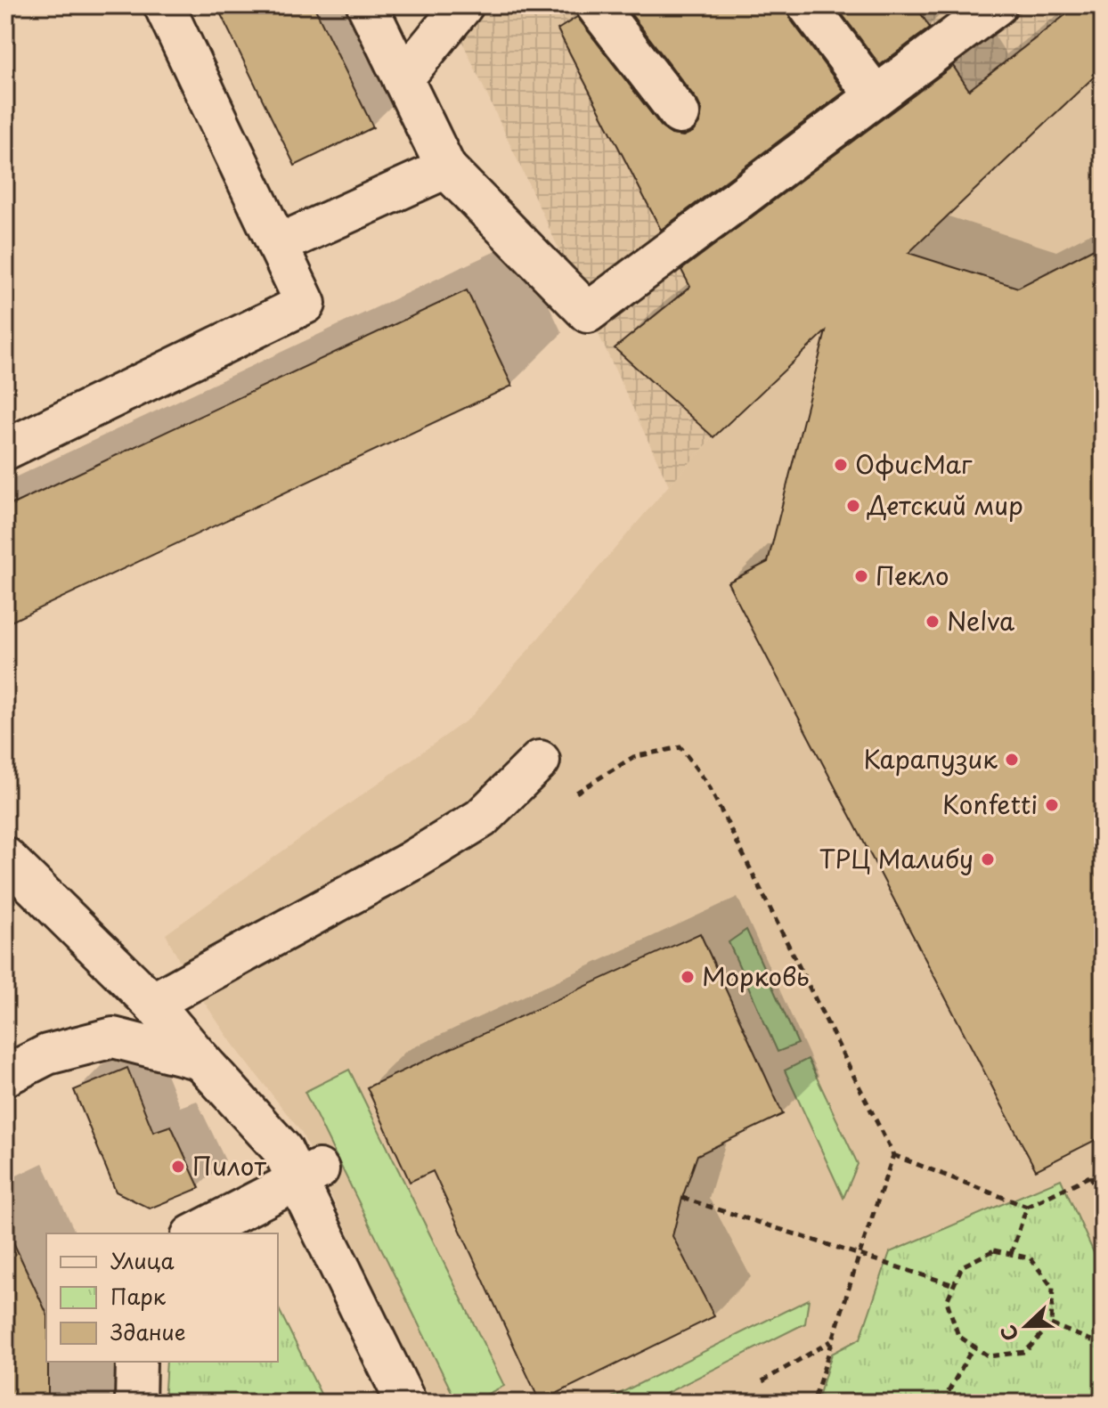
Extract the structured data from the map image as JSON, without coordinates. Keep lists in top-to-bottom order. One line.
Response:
{"places":["ОфисМаг","Детский мир","Пекло","Nelva","Карапузик","Konfetti","ТРЦ Малибу","Морковь","Пилот"],"legend":["Улица","Парк","Здание"],"north":"left"}
